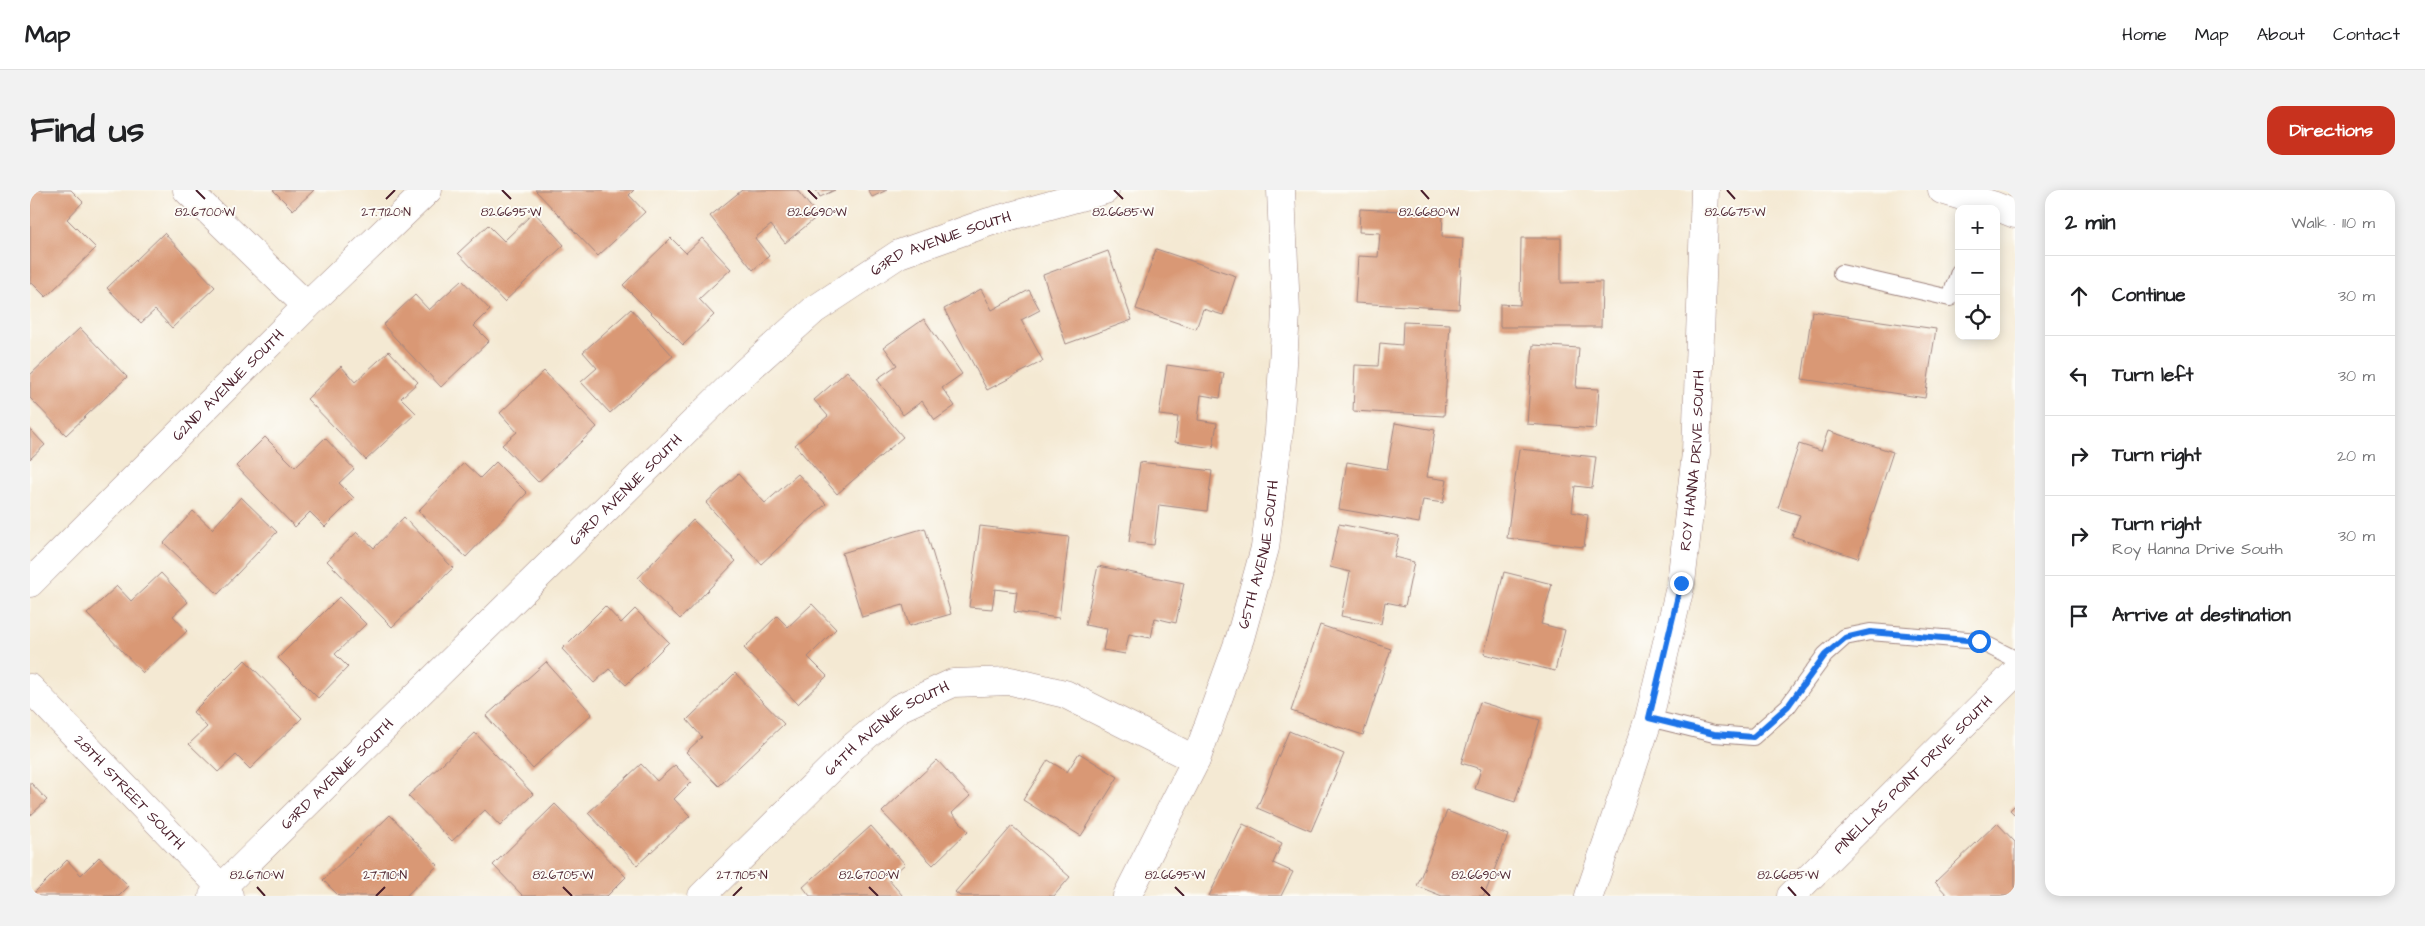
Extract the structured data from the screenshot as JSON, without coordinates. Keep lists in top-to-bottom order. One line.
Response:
{"streets":{"street":["63RD AVENUE SOUTH","62ND AVENUE SOUTH","ROY HANNA DRIVE SOUTH","65TH AVENUE SOUTH","64TH AVENUE SOUTH","PINELLAS POINT DRIVE SOUTH","28TH STREET SOUTH"]},"crossings":[["63RD AVENUE SOUTH","28TH STREET SOUTH"],["65TH AVENUE SOUTH","64TH AVENUE SOUTH"]],"page":{"header":"Map","nav":["Home","Map","About","Contact"],"title":"Find us","buttons":"Directions","heading":["2 min","Walk · 110 m"],"map_buttons":["+","−"],"list":[["Continue","30 m"],["Turn left","30 m"],["Turn right","20 m"],["Turn right","Roy Hanna Drive South","30 m"],"Arrive at destination"]},"coordinates":["27.7120°N","82.6675°W","82.6700°W","82.6695°W","82.6690°W","82.6685°W","82.6680°W","82.6710°W","82.6705°W","27.7110°N","27.7105°N"]}
